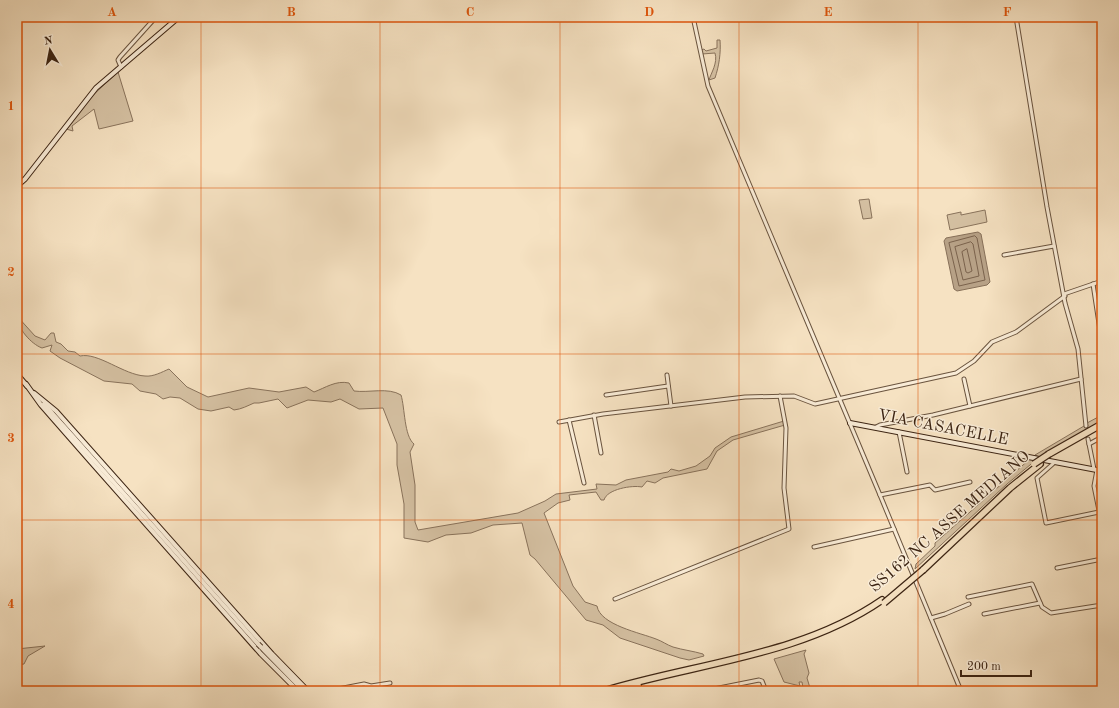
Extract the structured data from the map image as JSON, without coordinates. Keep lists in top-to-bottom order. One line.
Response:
{"streets":{"highway":["SS162 NC ASSE MEDIANO"],"main road":["VIA CASACELLE"]},"scale_bar":"200 m","north":"top","grid":{"columns":["A","B","C","D","E","F"],"rows":["1","2","3","4"]}}
